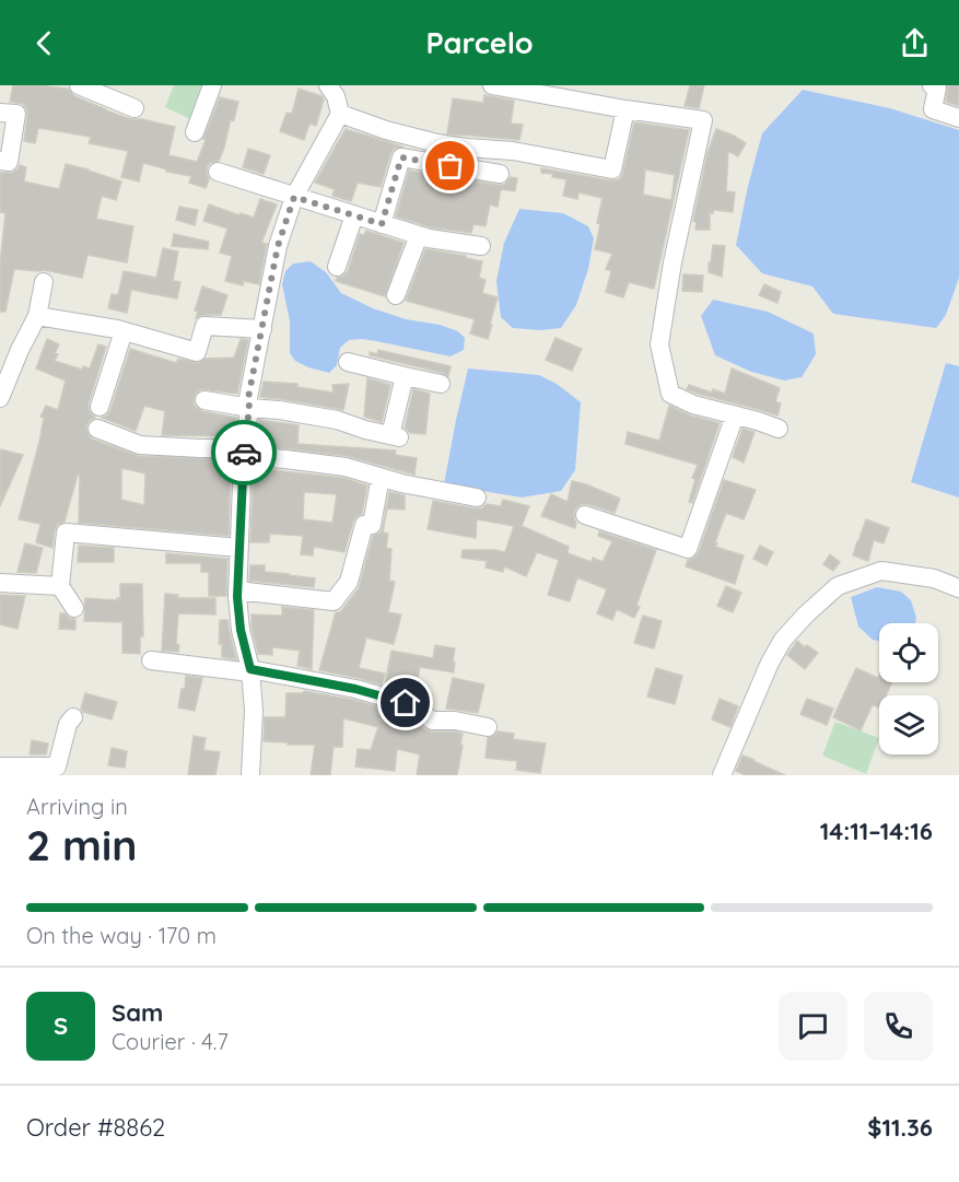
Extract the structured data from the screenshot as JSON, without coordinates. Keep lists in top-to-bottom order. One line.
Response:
{"page":{"header":"Parcelo","heading":["2 min","Arriving in","14:11–14:16"],"panel":["Sam","Courier · 4.7","Order #8862","$11.36"],"bar":"On the way · 170 m","round":"S"}}
